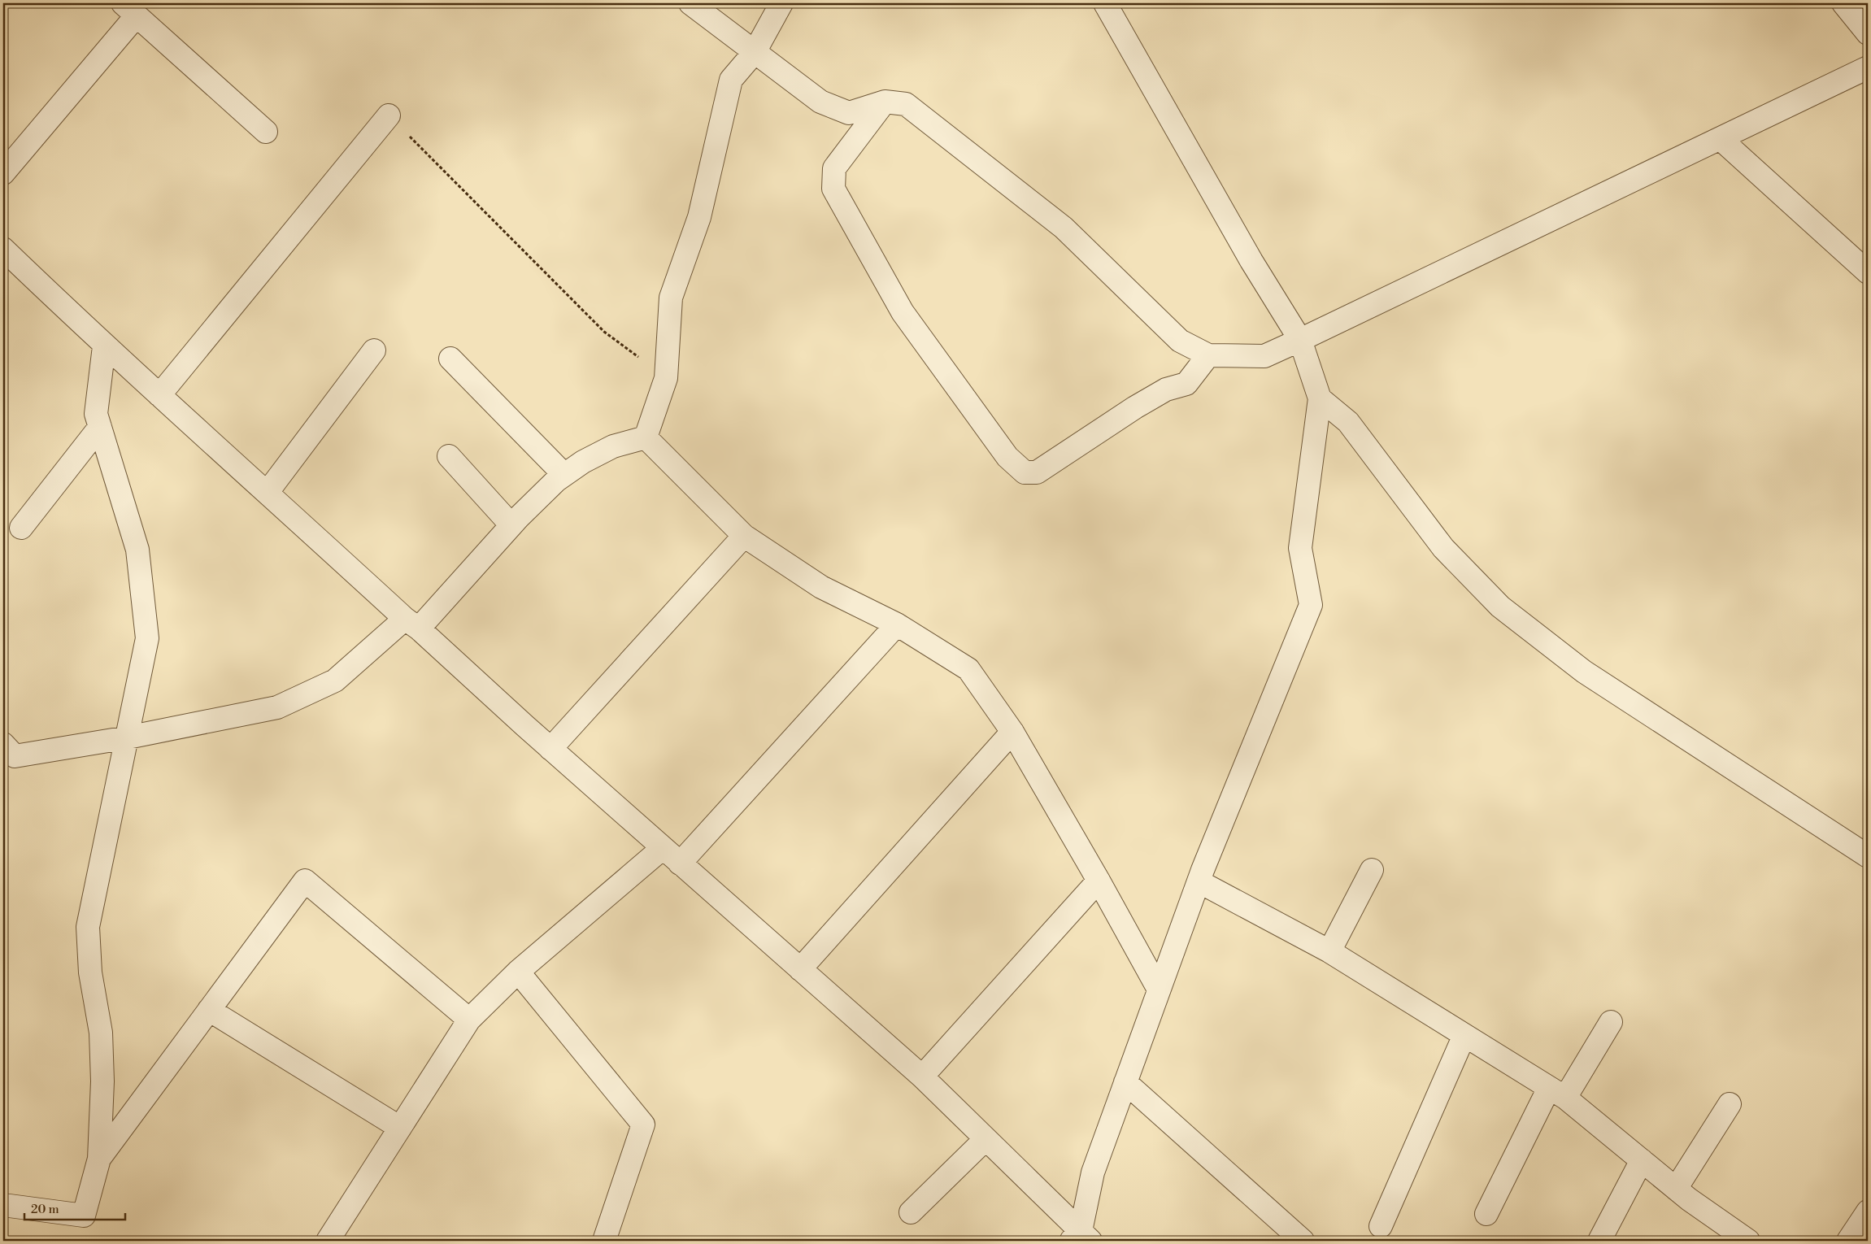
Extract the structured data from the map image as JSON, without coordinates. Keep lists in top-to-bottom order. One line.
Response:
{"scale_bar":"20 m"}
